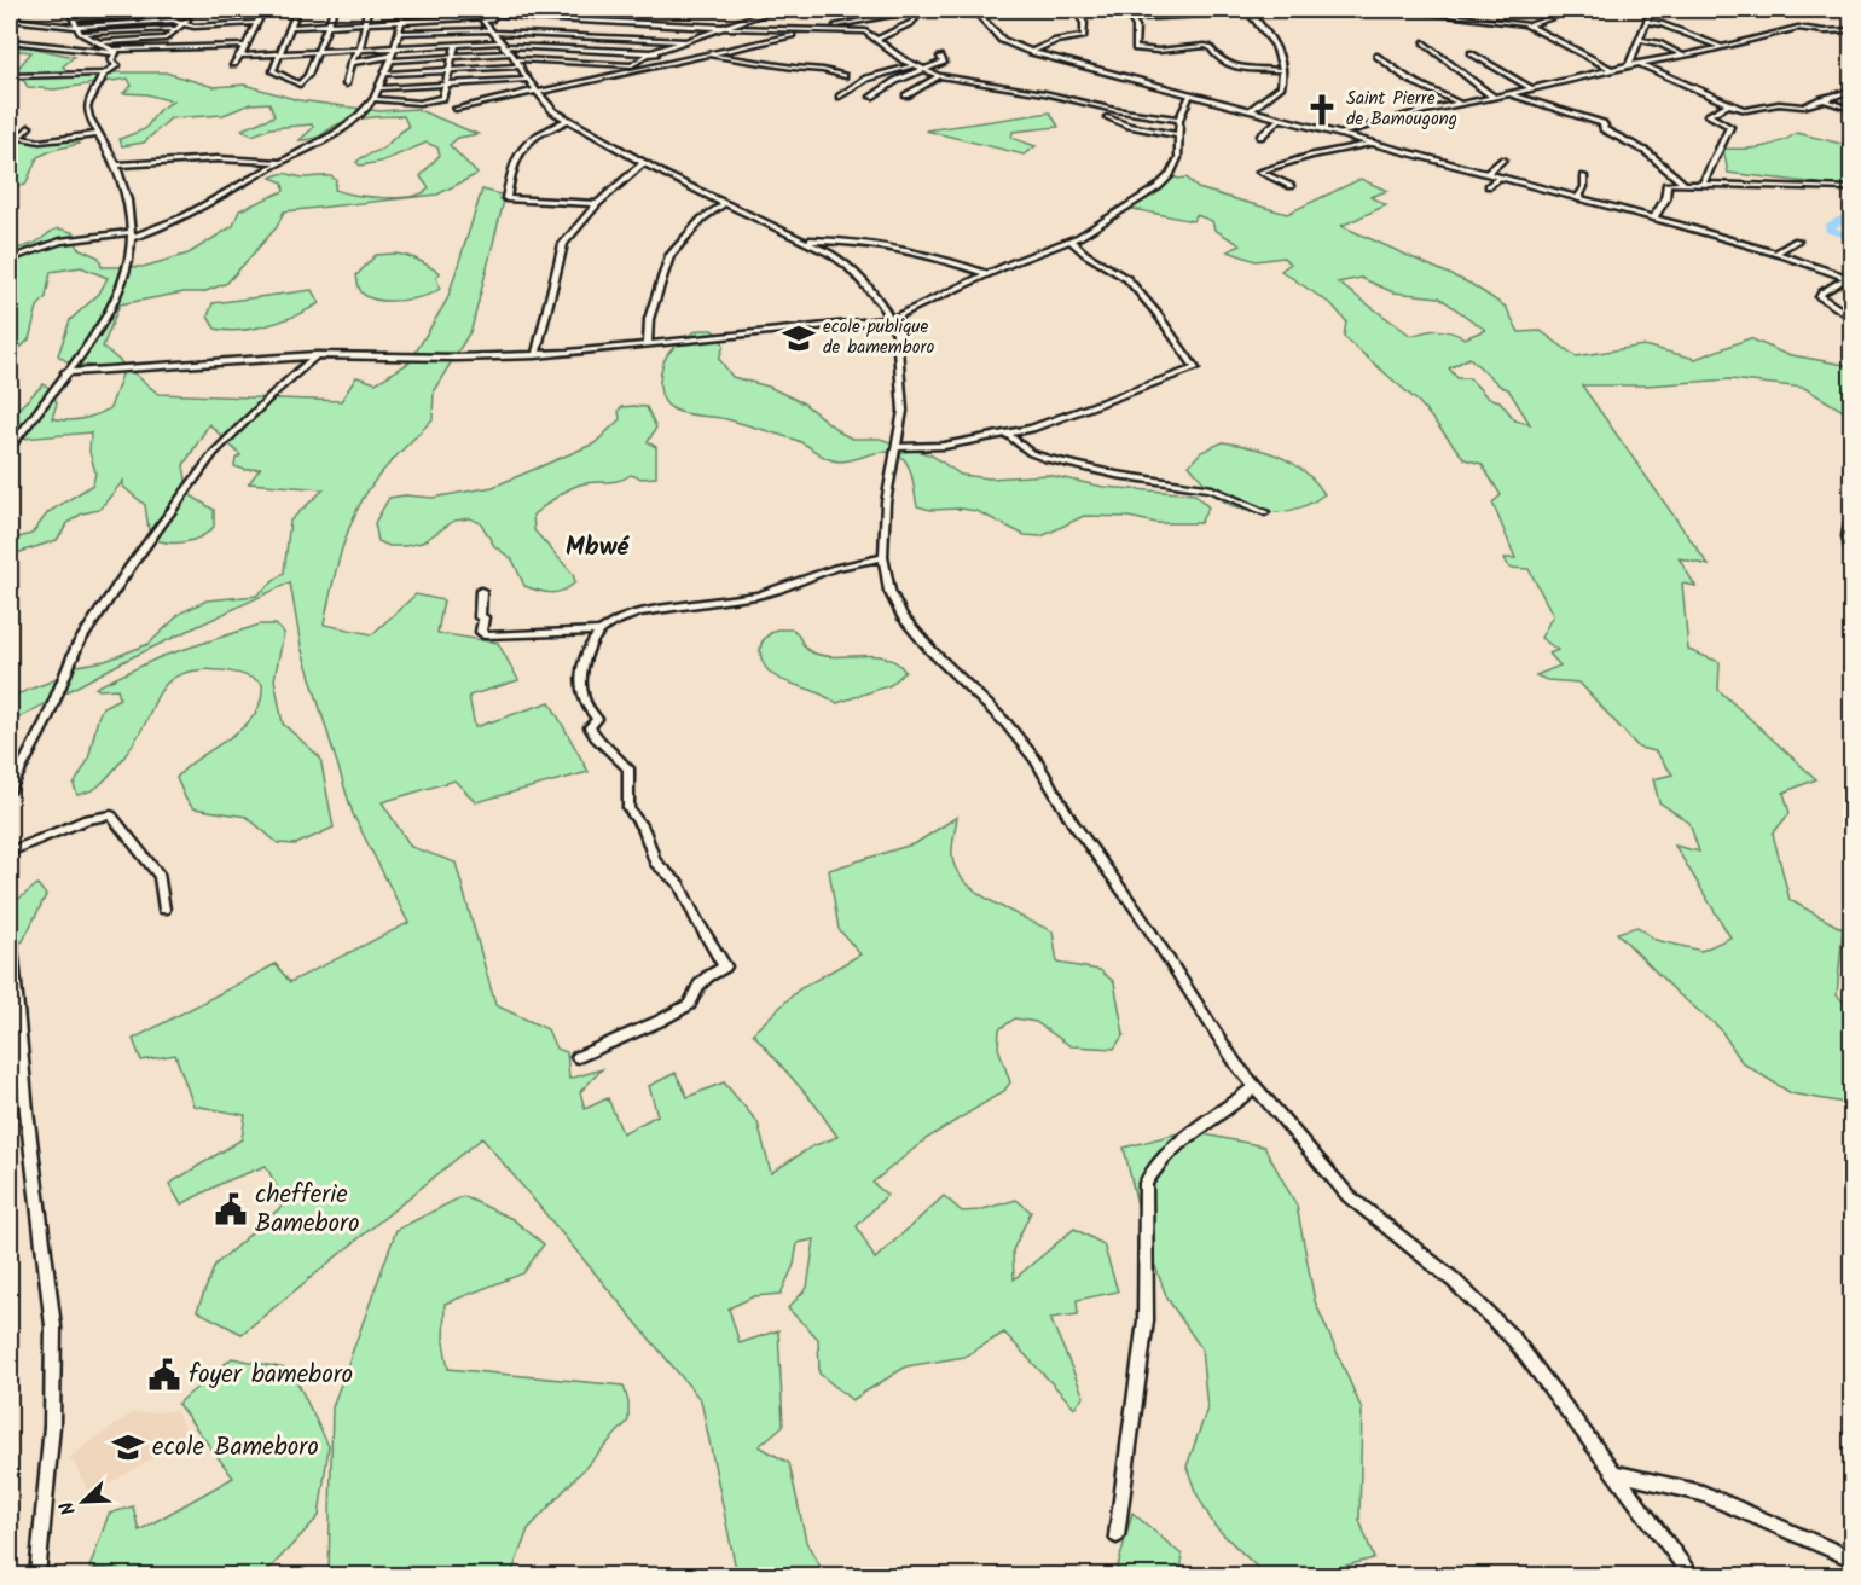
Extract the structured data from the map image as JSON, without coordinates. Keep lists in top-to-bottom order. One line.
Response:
{"districts":["Mbwé"],"places":{"church":["Saint Pierre de Bamougong"],"school or university":["ecole publique de bamemboro","ecole Bameboro"],"public building":["chefferie Bameboro","foyer bameboro"]},"north":"bottom left"}
